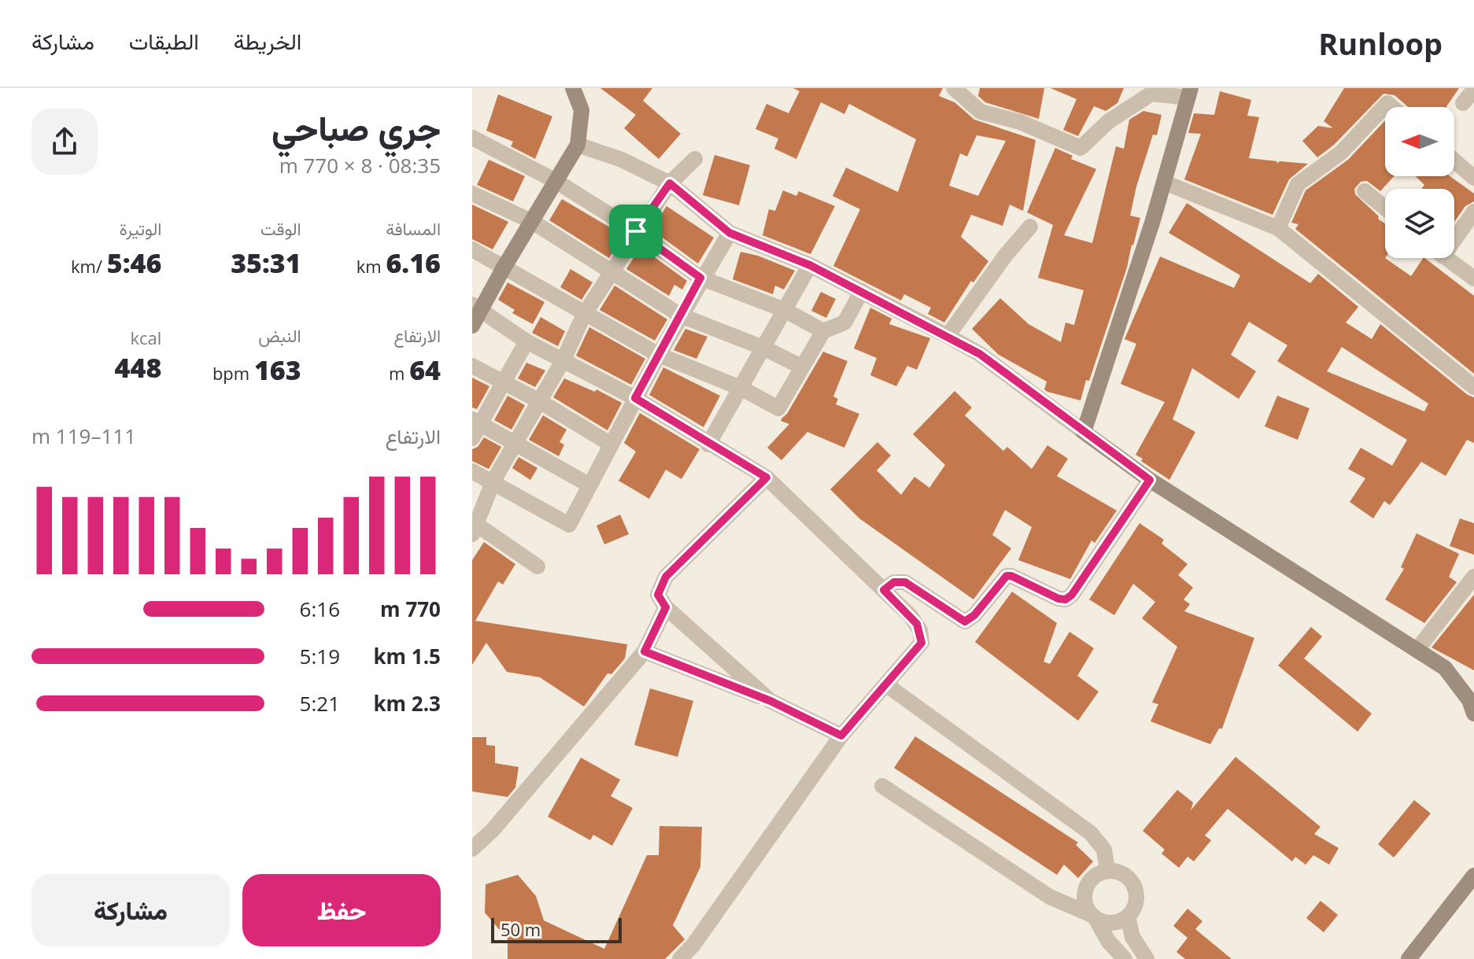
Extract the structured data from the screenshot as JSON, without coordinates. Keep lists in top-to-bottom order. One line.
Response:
{"scale_bar":"50 m","north":"left","page":{"header":"Runloop","nav":["الخريطة","الطبقات","مشاركة"],"heading":["جري صباحي","08:35 · 8 × 770 m"],"stats":[["المسافة","6.16 km"],["الوقت","35:31"],["الوتيرة","5:46 /km"],["الارتفاع","64 m"],["النبض","163 bpm"],["kcal","448"]],"chart":["الارتفاع","111–119 m"],"list":[{"name":"770 m","note":"6:16"},{"name":"1.5 km","note":"5:19"},{"name":"2.3 km","note":"5:21"}],"buttons":["حفظ","مشاركة"],"scale":"50 m"}}
